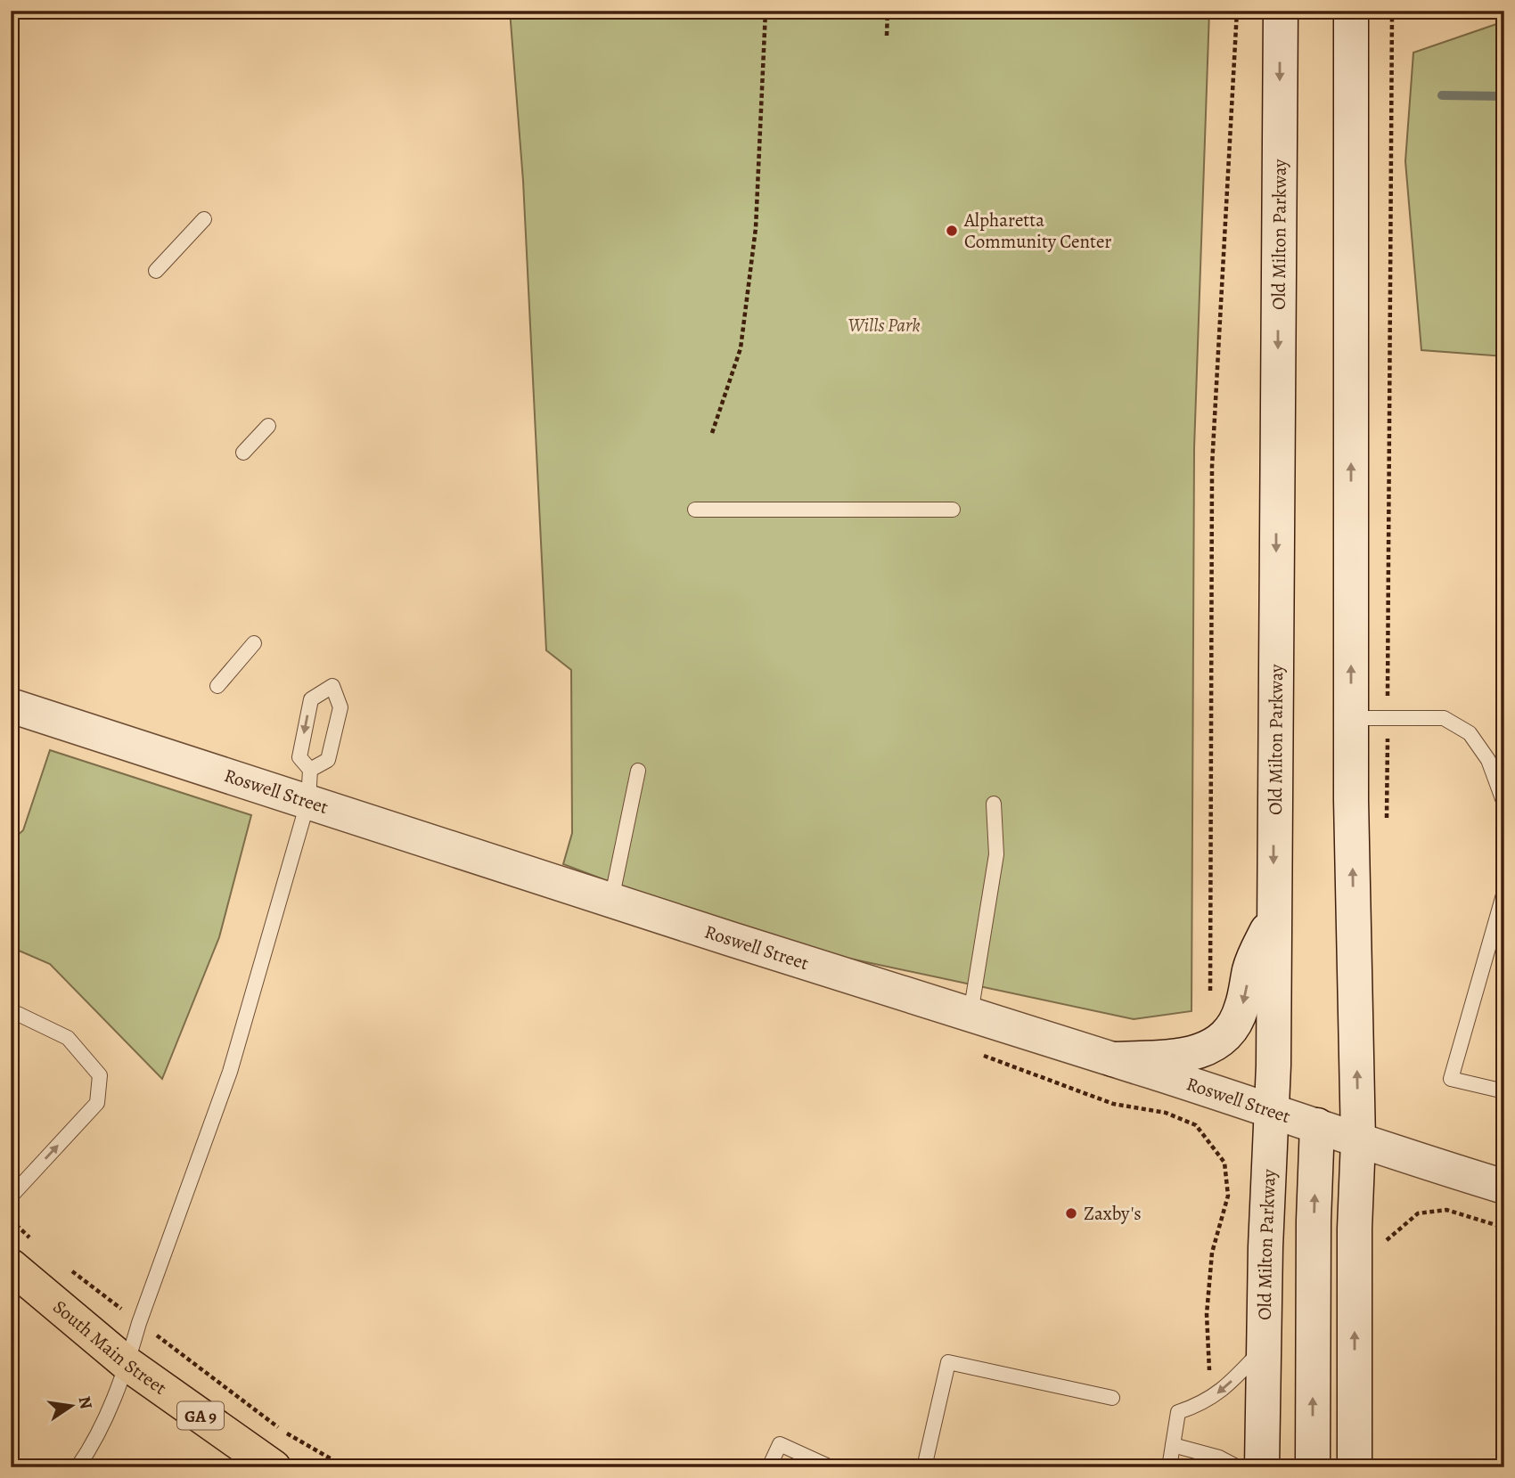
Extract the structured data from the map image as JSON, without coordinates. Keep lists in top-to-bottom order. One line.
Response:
{"streets":{"highway":["South Main Street","GA 9"],"main road":["Old Milton Parkway","Roswell Street"]},"crossings":[["Old Milton Parkway","Roswell Street"]],"parks":["Wills Park"],"places":["Alpharetta Community Center","Zaxby's"],"north":"right"}
